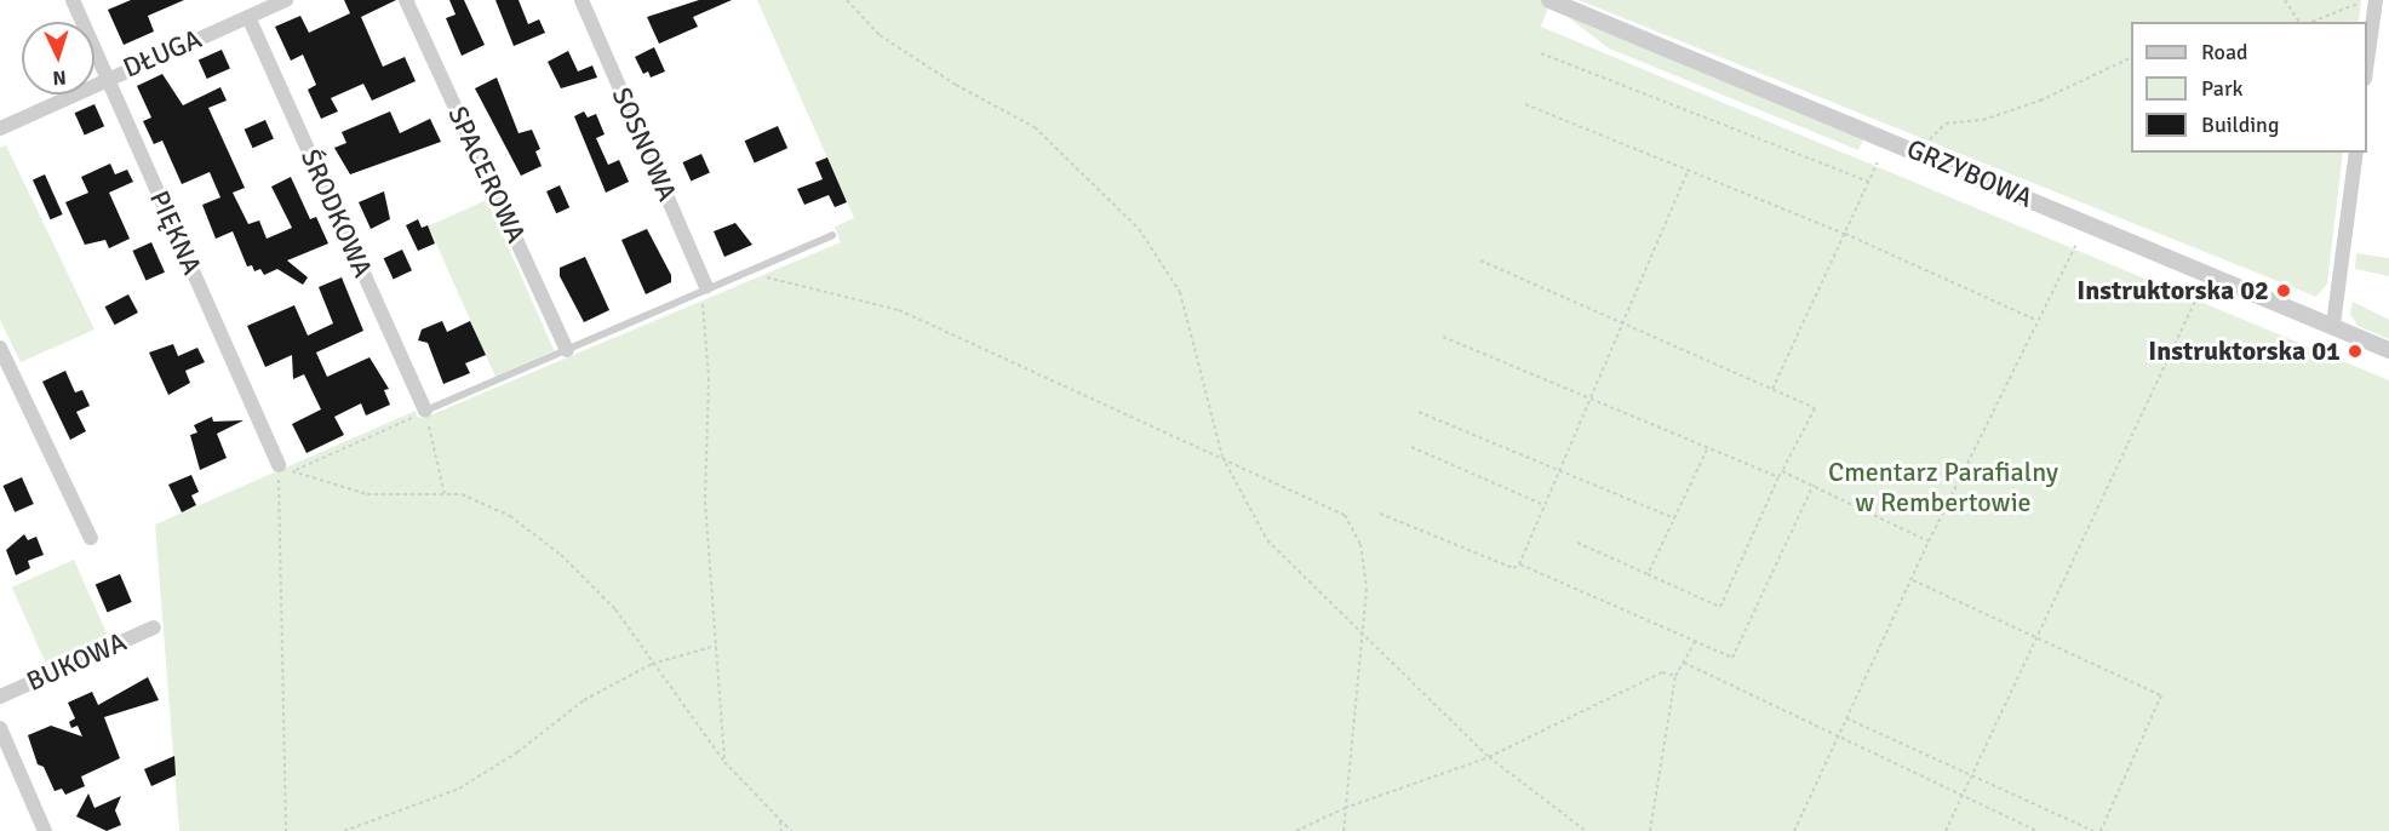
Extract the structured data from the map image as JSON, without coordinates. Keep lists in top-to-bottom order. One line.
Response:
{"streets":{"street":["DŁUGA","SOSNOWA","GRZYBOWA","SPACEROWA","ŚRODKOWA","PIĘKNA","BUKOWA"]},"crossings":[["DŁUGA","ŚRODKOWA"],["DŁUGA","PIĘKNA"]],"parks":["Cmentarz Parafialny w Rembertowie"],"places":["Instruktorska 02","Instruktorska 01"],"legend":["Road","Park","Building"],"north":"bottom"}
